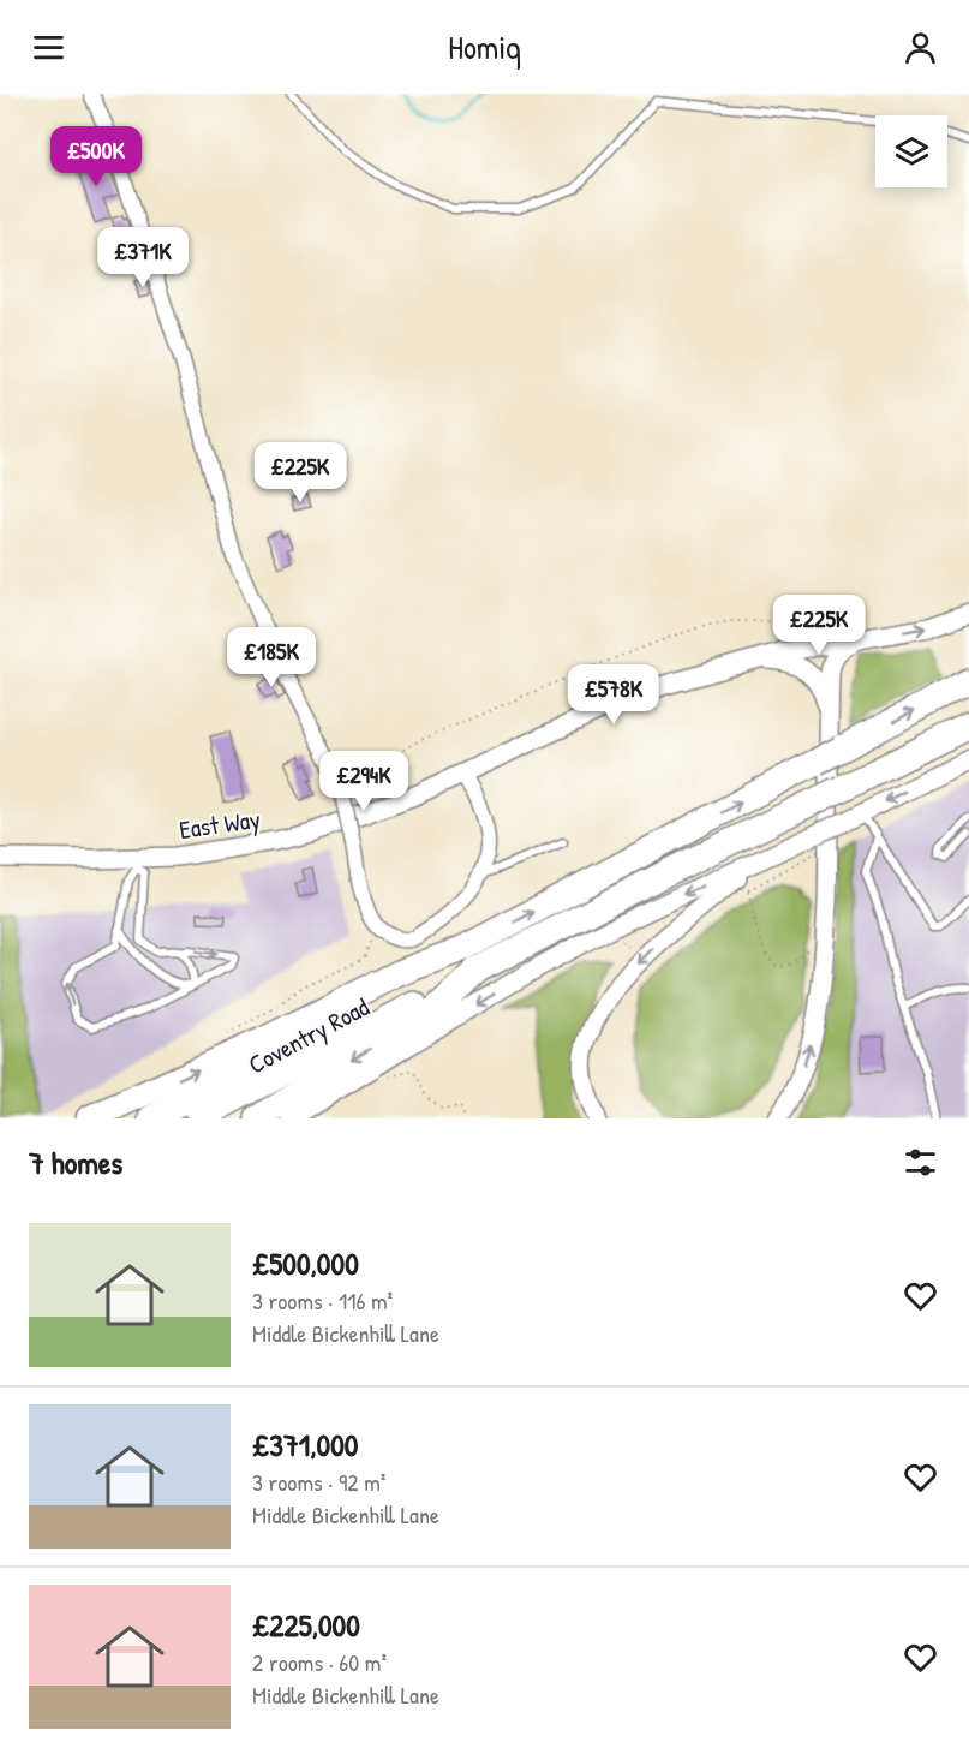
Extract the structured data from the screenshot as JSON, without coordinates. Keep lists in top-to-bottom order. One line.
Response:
{"streets":{"highway":["Coventry Road"],"street":["East Way"]},"page":{"header":"Homiq","price":["£500K","£371K","£225K","£225K","£185K","£578K","£294K"],"heading":"7 homes","list":[{"name":"£500,000","note":"3 rooms · 116 m² · Middle Bickenhill Lane"},{"name":"£371,000","note":"3 rooms · 92 m² · Middle Bickenhill Lane"},{"name":"£225,000","note":"2 rooms · 60 m² · Middle Bickenhill Lane"}]}}
